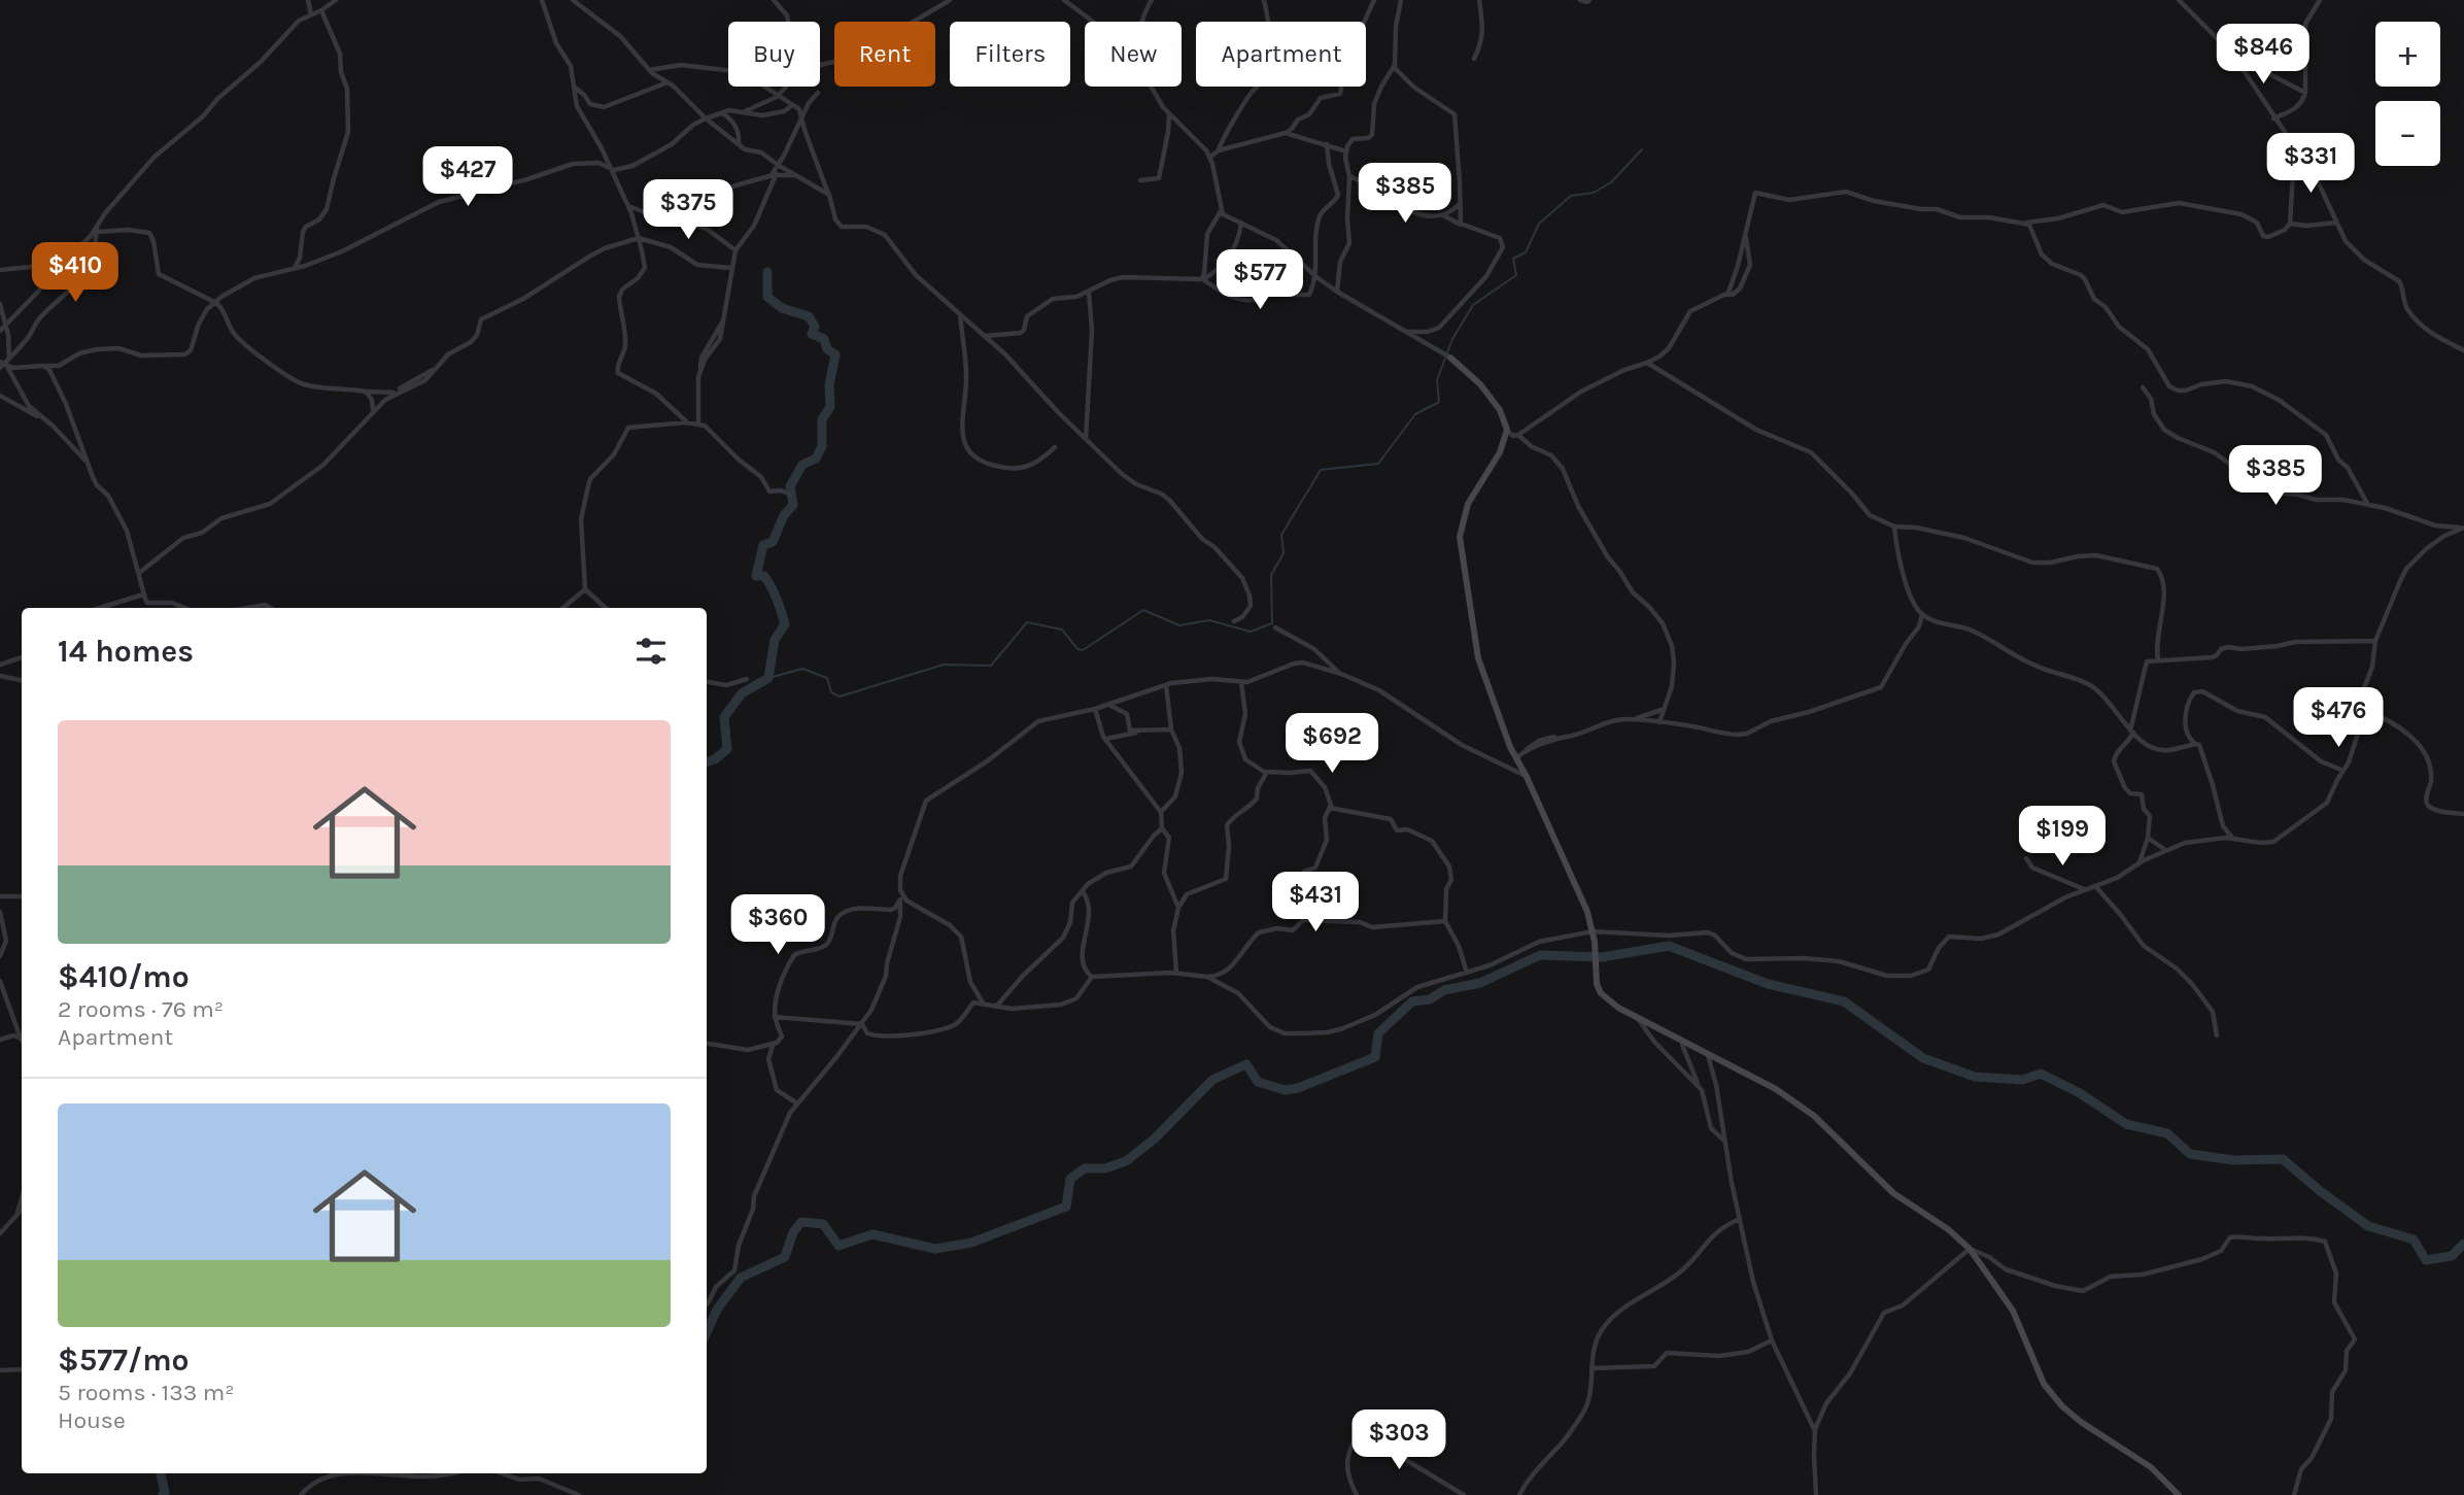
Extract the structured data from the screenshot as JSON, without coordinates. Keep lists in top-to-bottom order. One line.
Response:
{"page":{"map_buttons":["+","−"],"chip":["Buy","Rent","Filters","New","Apartment"],"price":["$846","$331","$427","$385","$375","$410","$577","$385","$476","$692","$199","$431","$360","$303"],"heading":"14 homes","list":[{"name":"$410/mo","note":"2 rooms · 76 m² · Apartment"},{"name":"$577/mo","note":"5 rooms · 133 m² · House"}]}}
